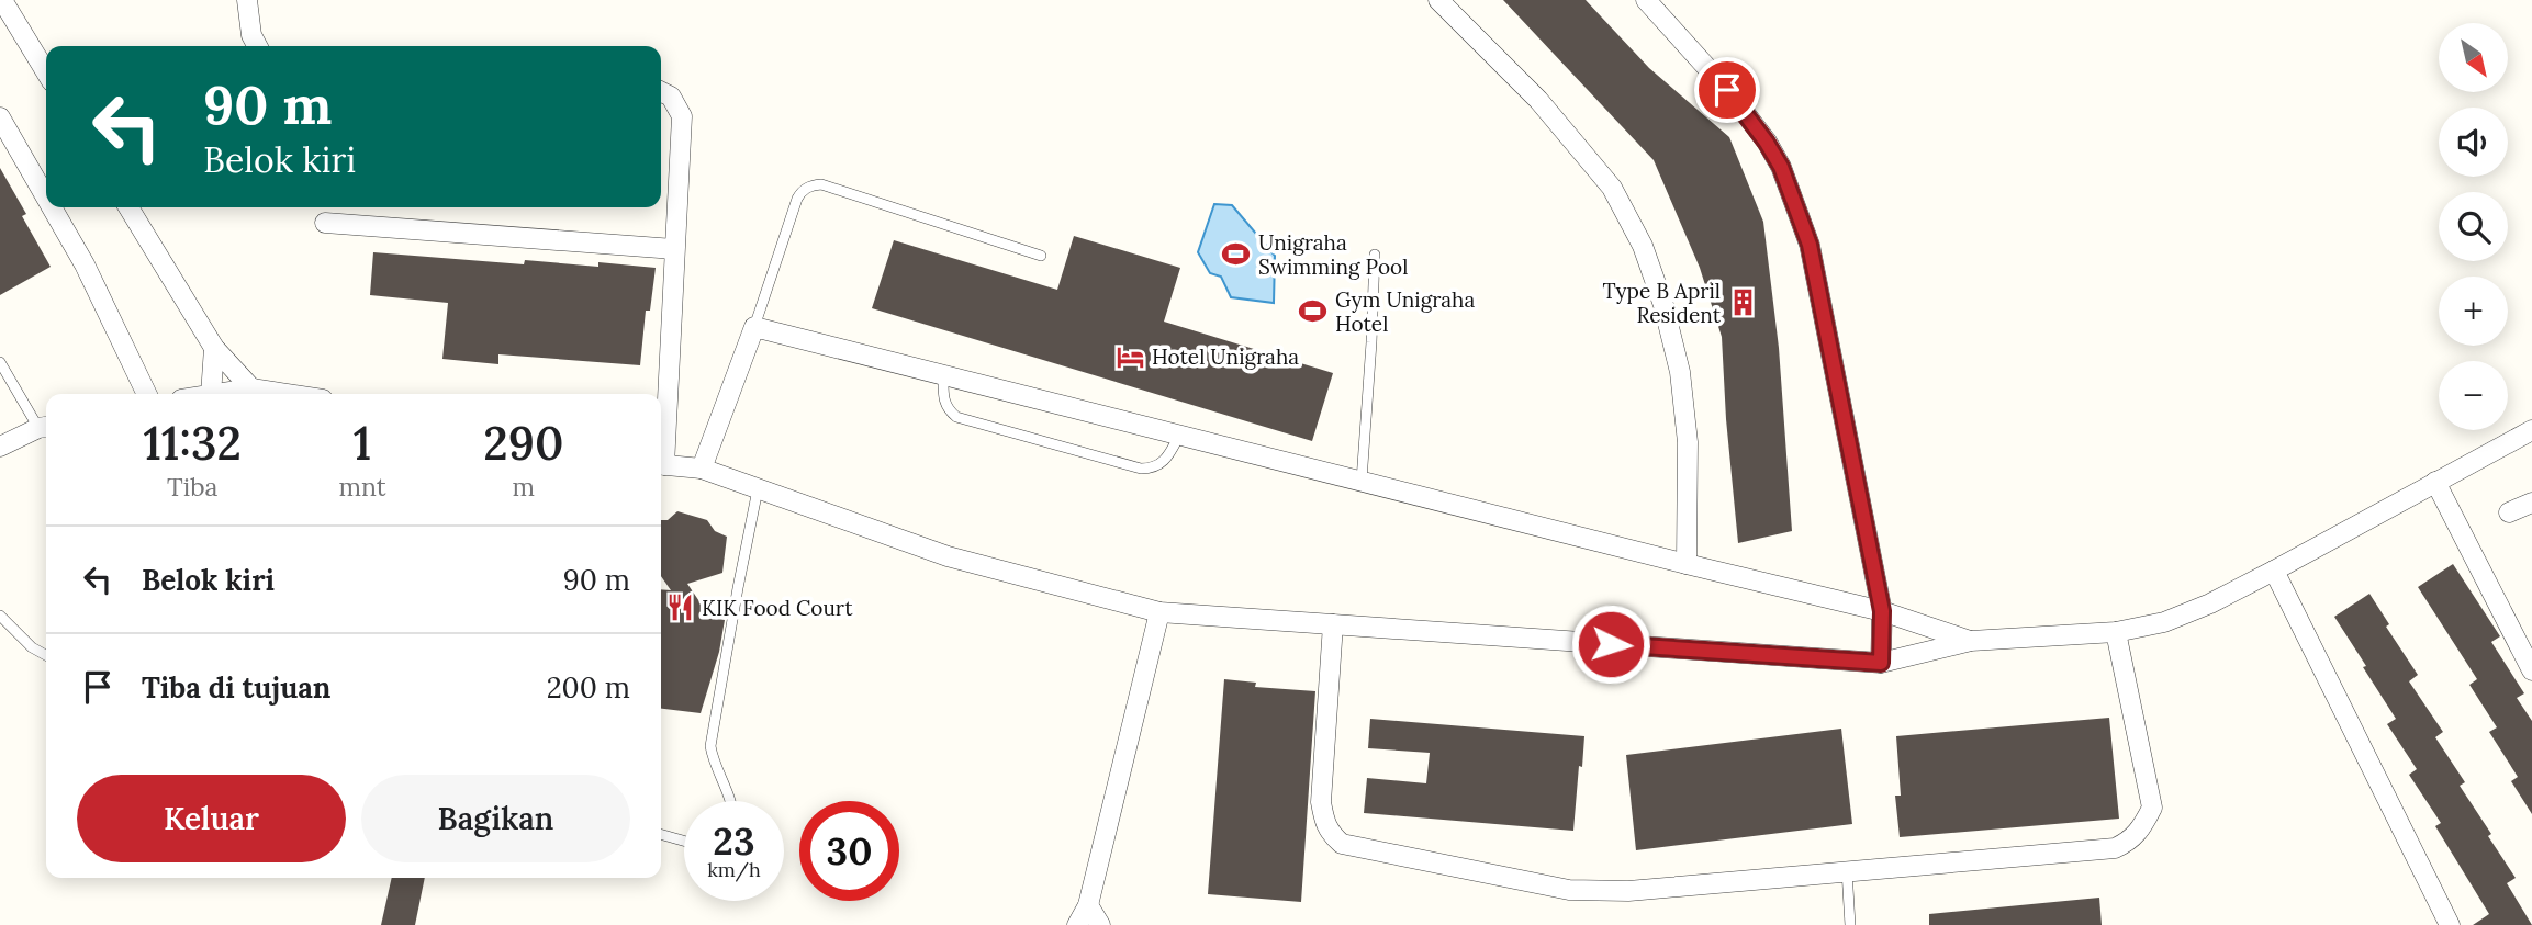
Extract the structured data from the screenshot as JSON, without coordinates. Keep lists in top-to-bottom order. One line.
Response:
{"places":{"sports":["Unigraha Swimming Pool","Gym Unigraha Hotel"],"building":["Type B April Resident"],"hotel":["Hotel Unigraha"],"restaurant":["KIK Food Court"]},"north":"bottom right","page":{"map_buttons":["+","−"],"turn":["90 m","Belok kiri"],"eta":["11:32","Tiba","1","mnt","290","m"],"list":[{"name":"Belok kiri","value":"90 m"},{"name":"Tiba di tujuan","value":"200 m"}],"buttons":["Keluar","Bagikan"],"speed":"23 km/h","limit":"30"}}
